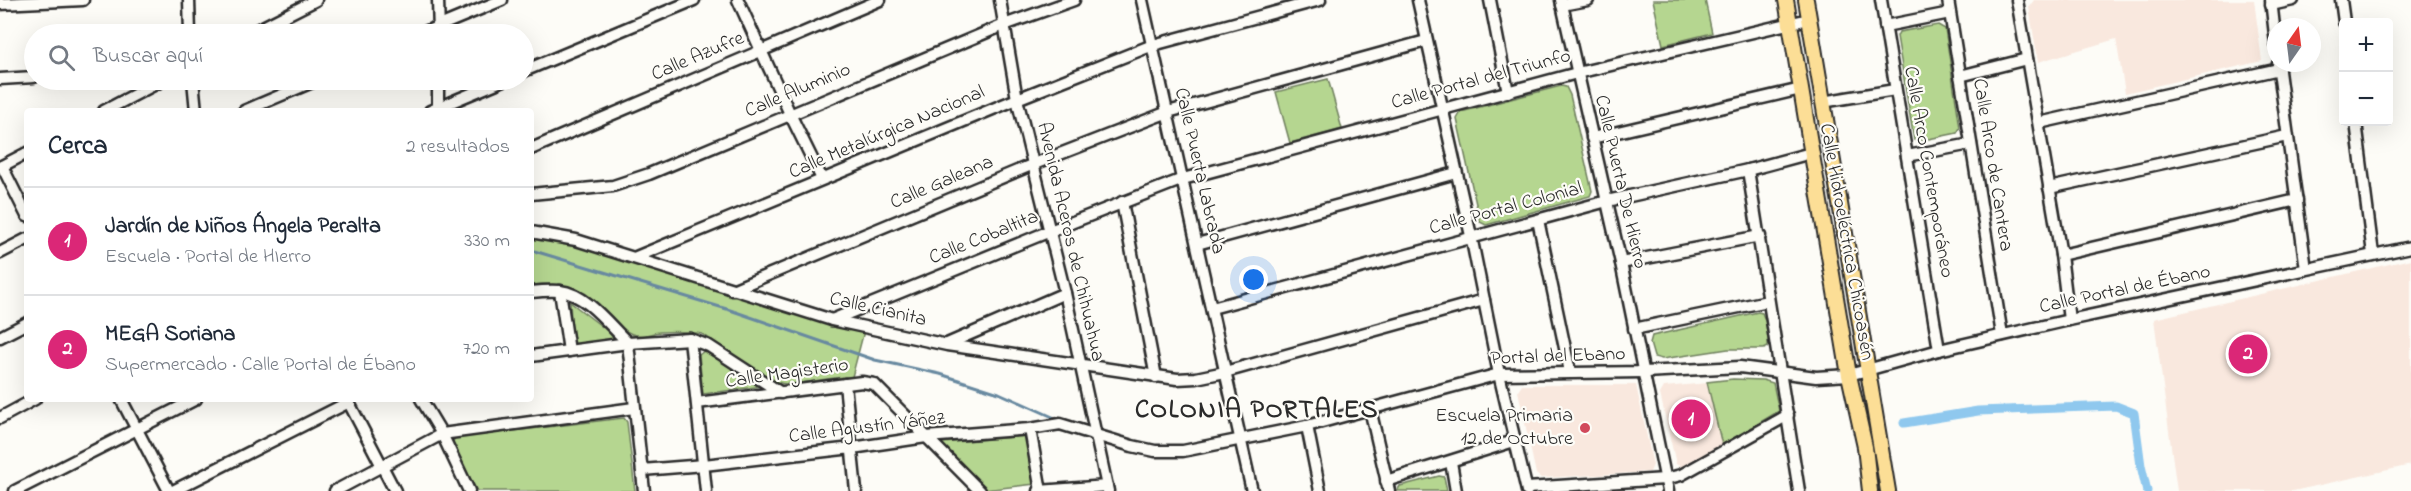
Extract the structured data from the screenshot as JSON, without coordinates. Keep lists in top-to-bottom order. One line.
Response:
{"streets":{"main road":["Calle Hidroeléctrica Chicoasén"],"street":["Calle Azufre","Calle Portal del Triunfo","Calle Aluminio","Calle Metalúrgica Nacional","Calle Arco de Cantera","Calle Puerta Labrada","Calle Arco Contemporáneo","Calle Puerta De Hierro","Calle Galeana","Calle Portal Colonial","Calle Cobaltita","Avenida Aceros de Chihuahua","Calle Portal de Ébano","Calle Cianita","Portal del Ebano","Calle Magisterio","Calle Agustín Yáñez"]},"crossings":[["Calle Portal del Triunfo","Calle Puerta Labrada"],["Calle Portal del Triunfo","Calle Puerta De Hierro"],["Calle Portal del Triunfo","Calle Cobaltita"],["Calle Portal del Triunfo","Calle Hidroeléctrica Chicoasén"],["Calle Aluminio","Avenida Aceros de Chihuahua"],["Calle Metalúrgica Nacional","Calle Puerta Labrada"],["Calle Metalúrgica Nacional","Avenida Aceros de Chihuahua"],["Calle Metalúrgica Nacional","Calle Cianita"],["Calle Arco de Cantera","Calle Portal de Ébano"],["Calle Puerta Labrada","Calle Galeana"],["Calle Puerta Labrada","Calle Portal Colonial"],["Calle Puerta Labrada","Calle Cobaltita"],["Calle Puerta Labrada","Calle Cianita"],["Calle Puerta Labrada","Portal del Ebano"],["Calle Arco Contemporáneo","Calle Portal de Ébano"],["Calle Puerta De Hierro","Calle Portal Colonial"],["Calle Puerta De Hierro","Portal del Ebano"],["Calle Galeana","Avenida Aceros de Chihuahua"],["Calle Galeana","Calle Cianita"],["Calle Portal Colonial","Calle Hidroeléctrica Chicoasén"],["Calle Cobaltita","Avenida Aceros de Chihuahua"],["Calle Cobaltita","Calle Cianita"],["Avenida Aceros de Chihuahua","Calle Cianita"],["Avenida Aceros de Chihuahua","Portal del Ebano"],["Avenida Aceros de Chihuahua","Calle Agustín Yáñez"],["Calle Hidroeléctrica Chicoasén","Calle Portal de Ébano"],["Calle Hidroeléctrica Chicoasén","Portal del Ebano"],["Calle Portal de Ébano","Portal del Ebano"],["Portal del Ebano","Calle Agustín Yáñez"],["Calle Magisterio","Calle Agustín Yáñez"]],"districts":["COLONIA PORTALES"],"places":["Escuela Primaria 12 de Octubre"],"north":"top","page":{"map_buttons":["+","−"],"search":"Buscar aquí","heading":["Cerca","2 resultados"],"list":[{"mark":"1","name":"Jardín de Niños Ángela Peralta","note":"Escuela · Portal de HIerro","value":"330 m"},{"mark":"2","name":"MEGA Soriana","note":"Supermercado · Calle Portal de Ébano","value":"720 m"}],"pins":["2","1"]}}
